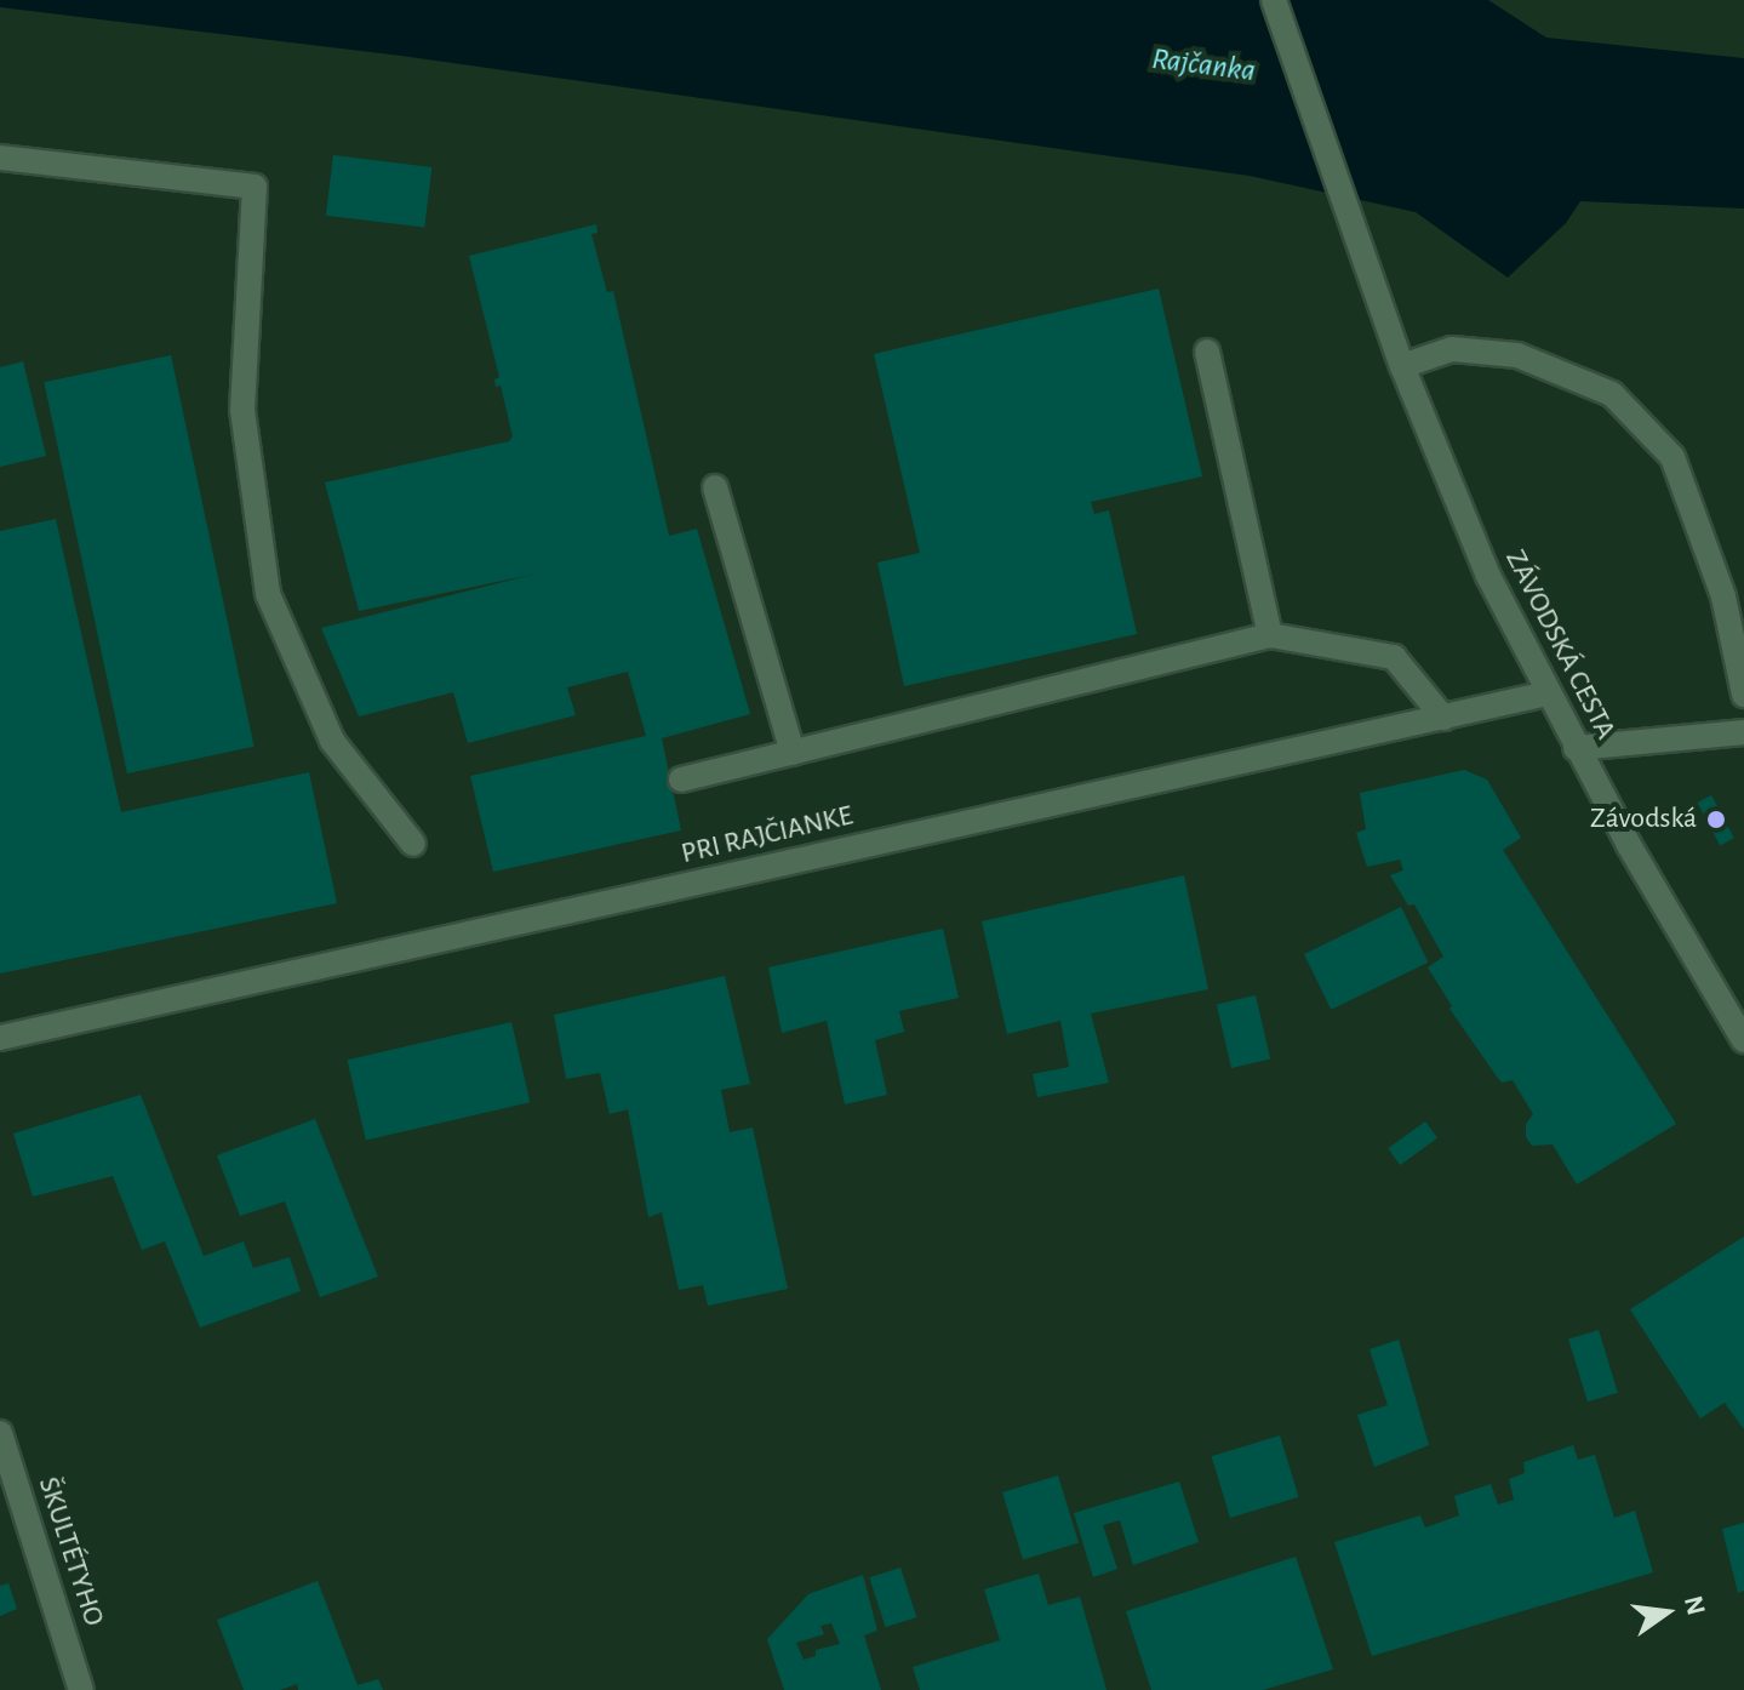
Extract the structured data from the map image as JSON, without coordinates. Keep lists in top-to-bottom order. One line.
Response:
{"streets":{"street":["ZÁVODSKÁ CESTA","PRI RAJČIANKE","ŠKULTÉTYHO"]},"crossings":[["ZÁVODSKÁ CESTA","PRI RAJČIANKE"]],"water":["Rajčanka"],"places":["Závodská"],"north":"right"}
